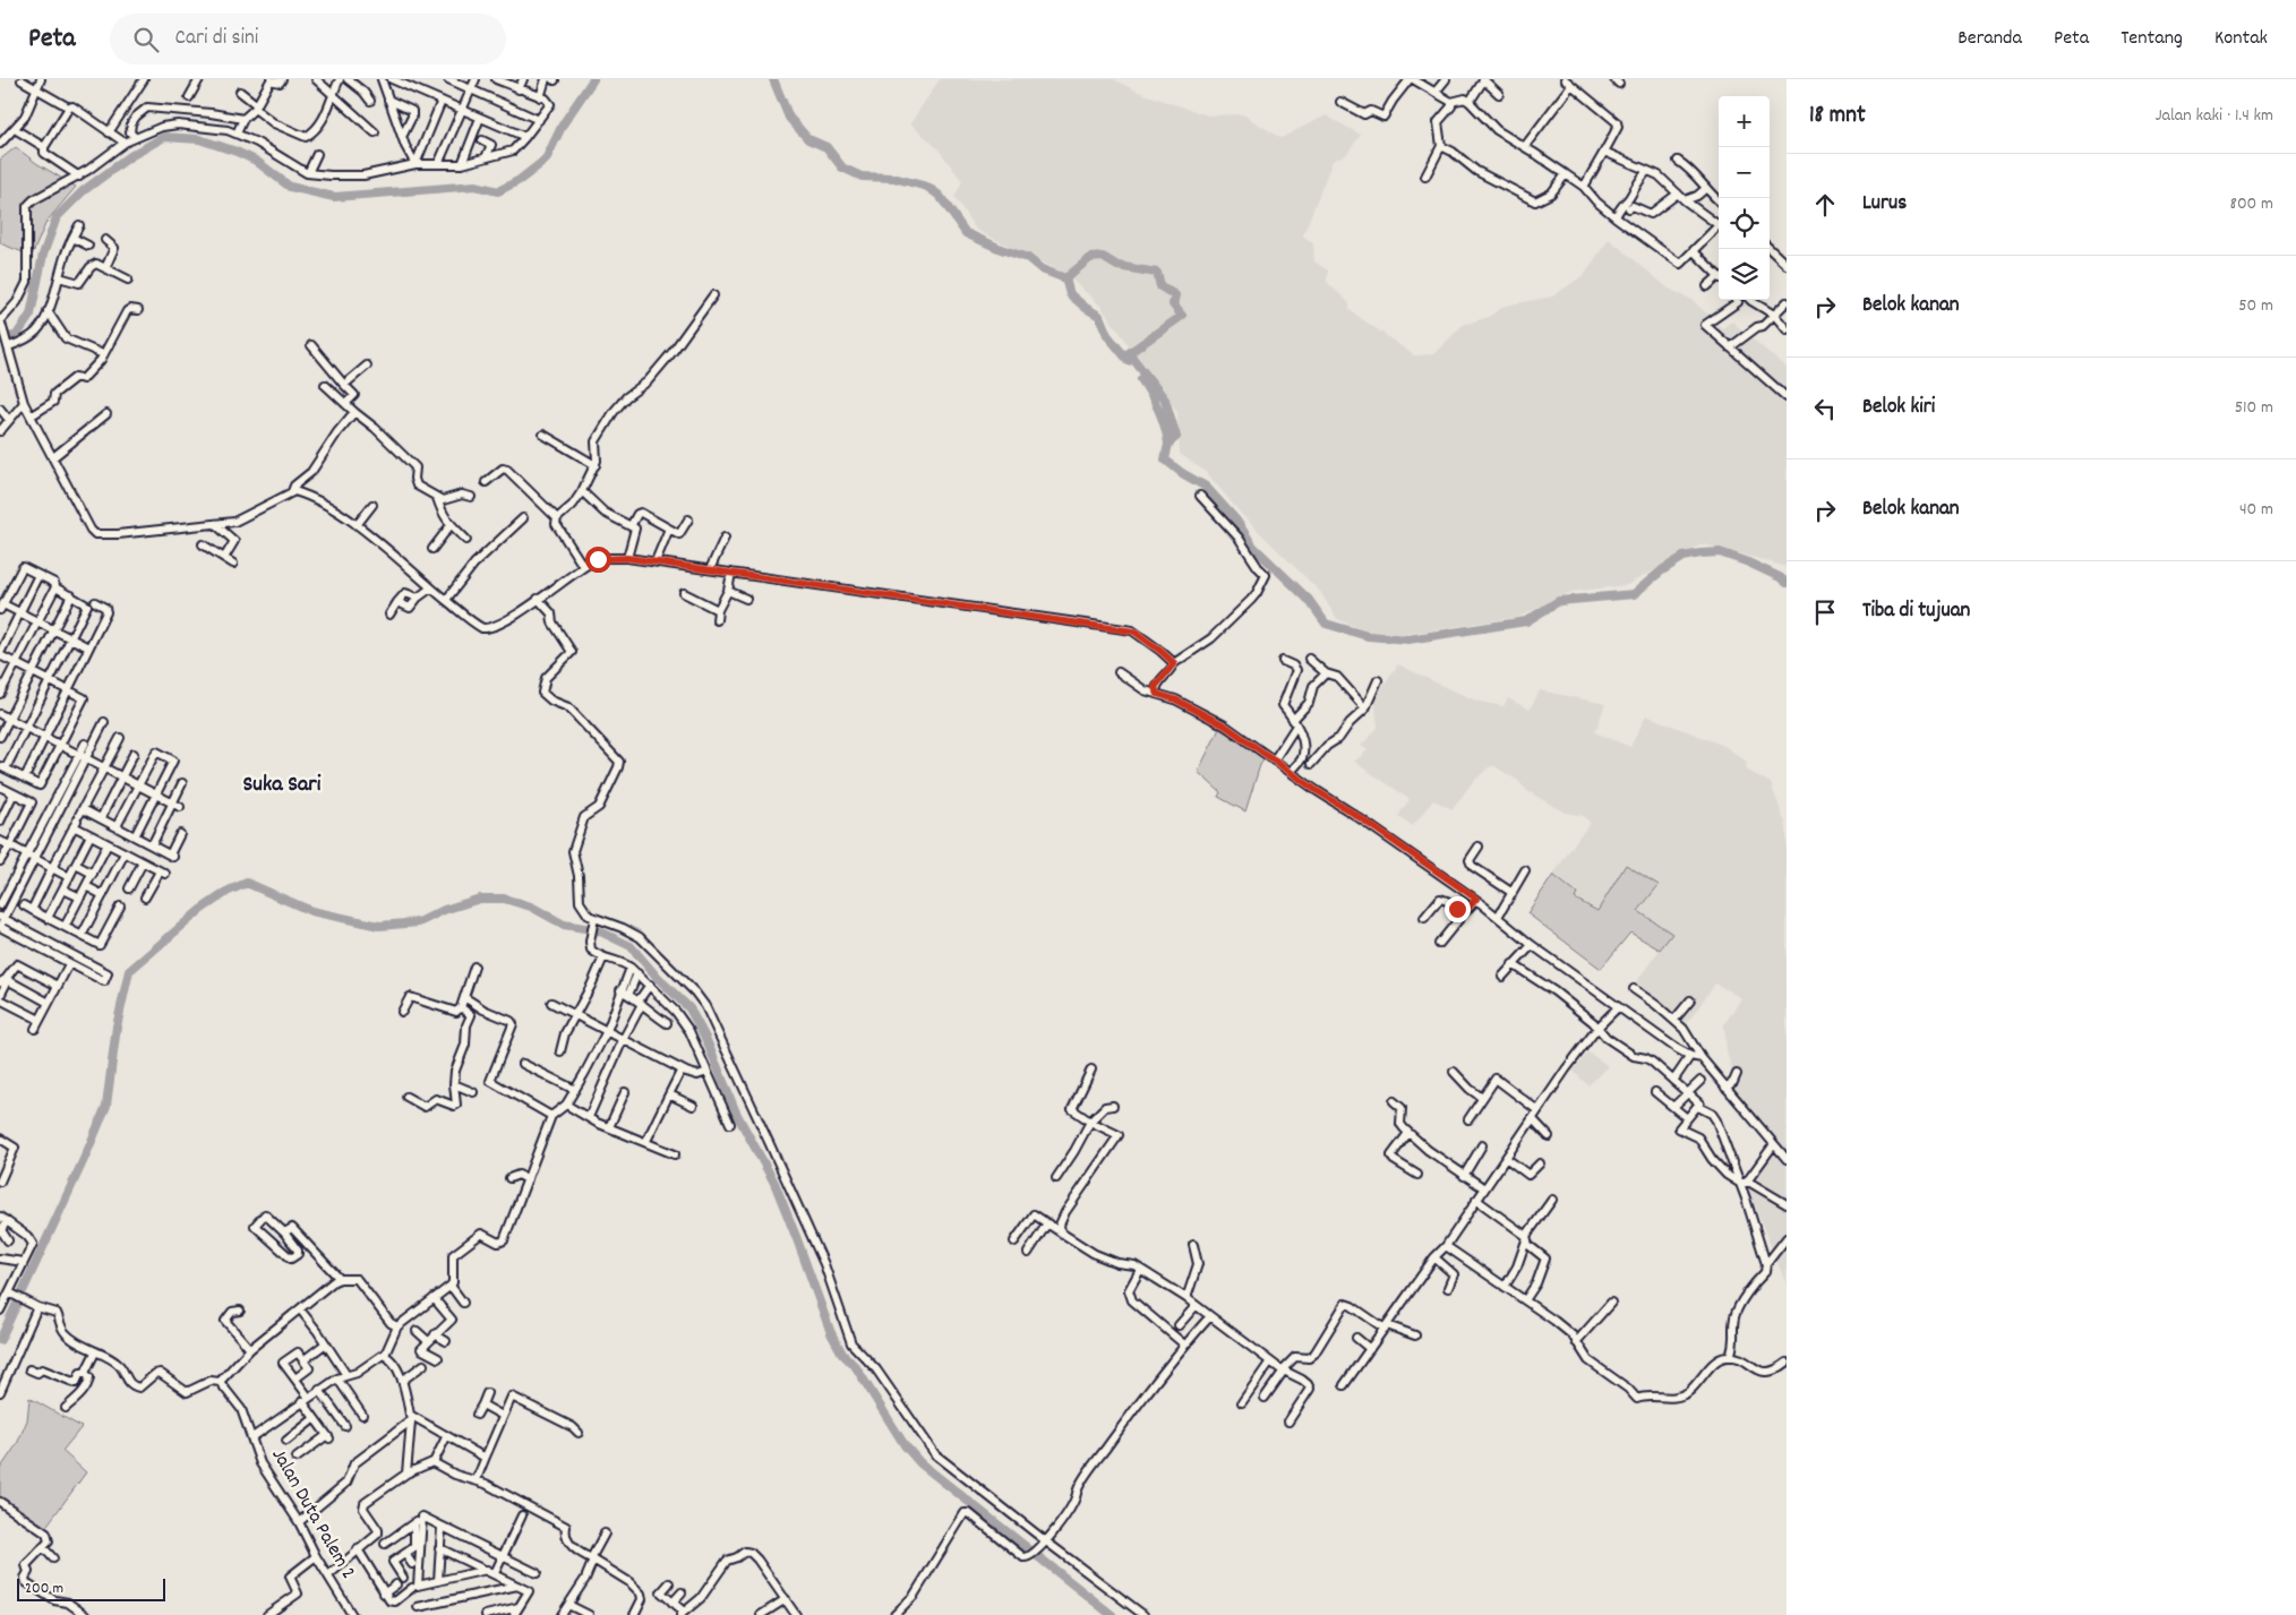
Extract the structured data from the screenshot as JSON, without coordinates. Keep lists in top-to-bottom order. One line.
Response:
{"streets":{"street":["Jalan Duta Palem 2"]},"districts":["Suka Sari"],"scale_bar":"200 m","page":{"header":"Peta","search":"Cari di sini","nav":["Beranda","Peta","Tentang","Kontak"],"heading":["18 mnt","Jalan kaki · 1.4 km"],"map_buttons":["+","−"],"list":[["Lurus","800 m"],["Belok kanan","50 m"],["Belok kiri","510 m"],["Belok kanan","40 m"],"Tiba di tujuan"],"scale":"200 m"}}
